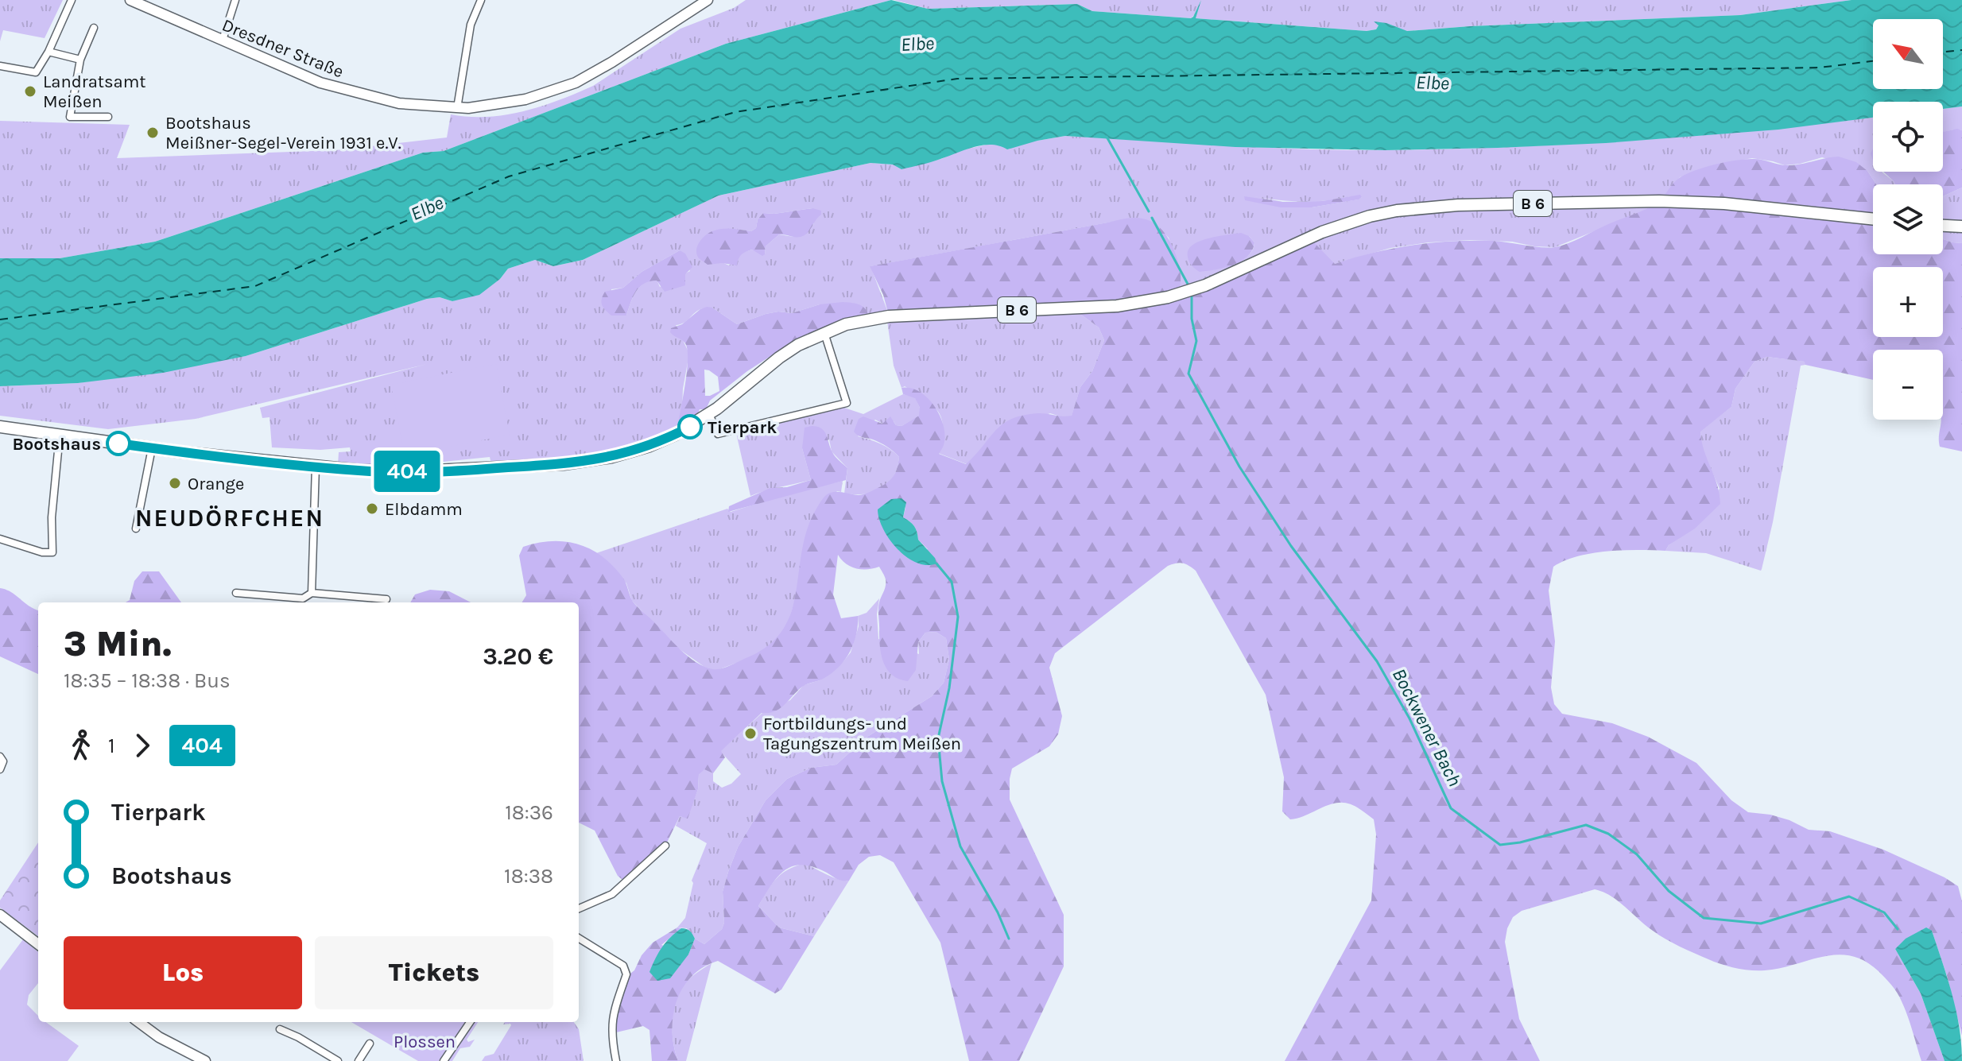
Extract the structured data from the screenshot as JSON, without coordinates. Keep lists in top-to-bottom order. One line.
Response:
{"streets":{"main road":["Dresdner Straße","B 6"]},"districts":["NEUDÖRFCHEN"],"water":["Elbe","Bockwener Bach"],"parks":["Plossen"],"places":["Landratsamt Meißen","Bootshaus Meißner-Segel-Verein 1931 e.V.","Tierpark","Bootshaus","Orange","Elbdamm","Fortbildungs- und Tagungszentrum Meißen"],"lines":["bus line 404"],"north":"top left","page":{"on_map":"404","map_buttons":["+","−"],"heading":["3 Min.","18:35 – 18:38 · Bus","3.20 €"],"legs":["1","404"],"list":[{"name":"Tierpark","value":"18:36"},{"name":"Bootshaus","value":"18:38"}],"buttons":["Los","Tickets"]}}
